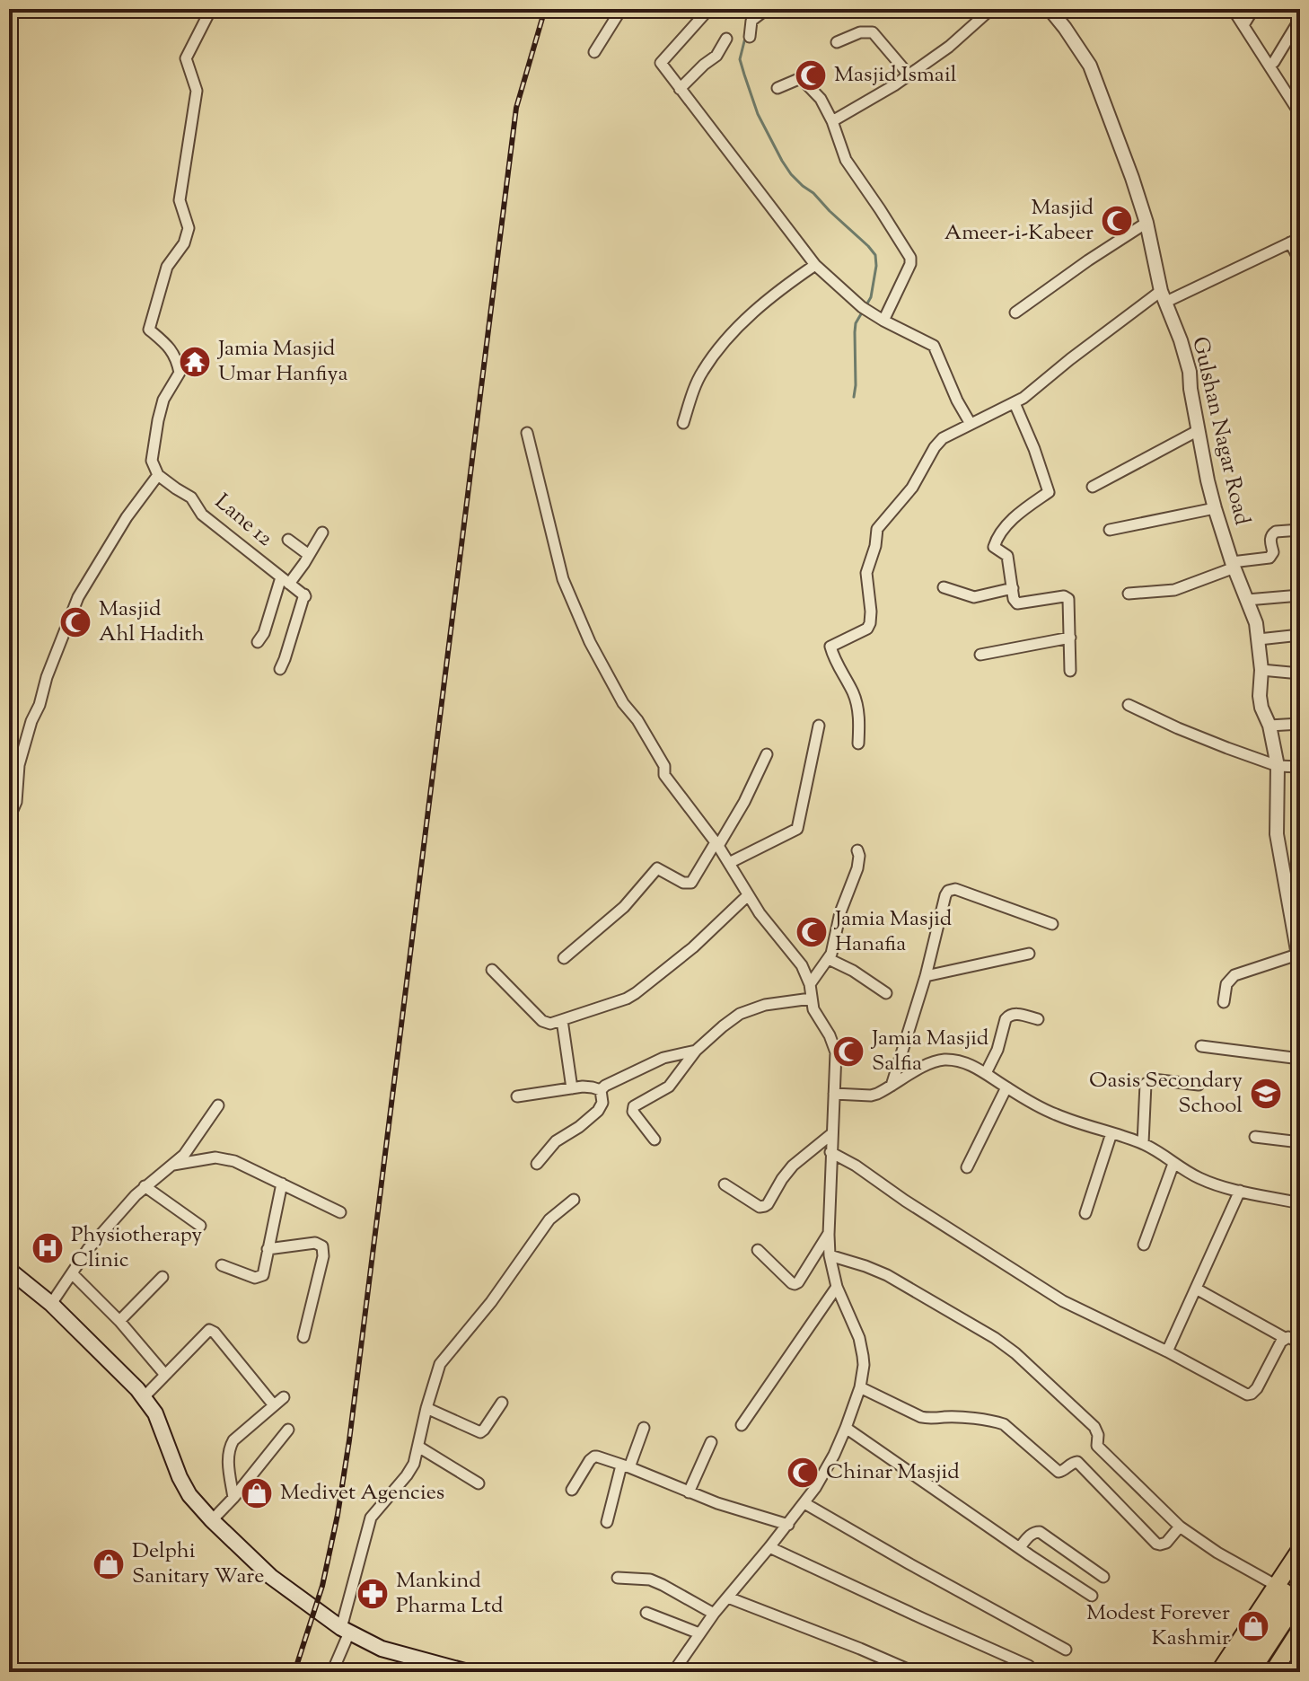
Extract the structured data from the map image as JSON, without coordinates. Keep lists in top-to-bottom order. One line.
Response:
{"streets":{"street":["Gulshan Nagar Road","Lane 12"]},"places":{"mosque":["Masjid Ismail","Masjid Ameer-i-Kabeer","Masjid Ahl Hadith","Jamia Masjid Hanafia","Jamia Masjid Salfia","Chinar Masjid"],"temple":["Jamia Masjid Umar Hanfiya"],"school or university":["Oasis Secondary School"],"hospital":["Physiotherapy Clinic"],"shop":["Medivet Agencies","Delphi Sanitary Ware","Modest Forever Kashmir"],"pharmacy":["Mankind Pharma Ltd"]}}
